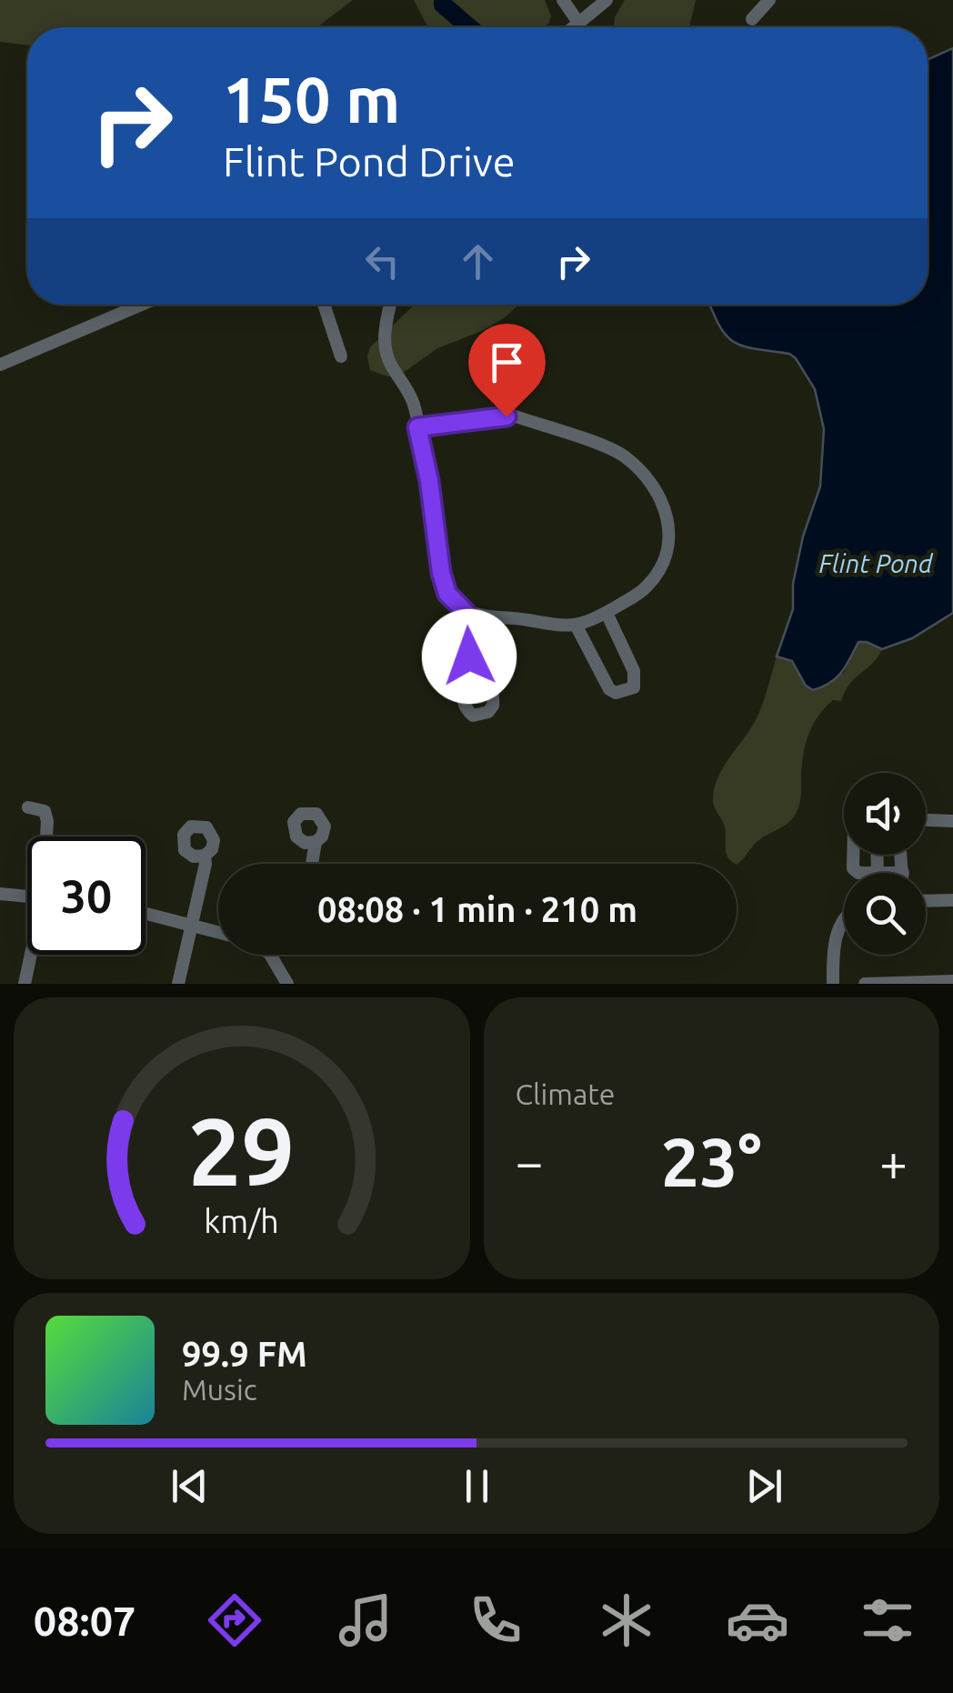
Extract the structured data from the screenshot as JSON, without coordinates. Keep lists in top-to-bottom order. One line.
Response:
{"water":["Flint Pond"],"page":{"turn":["150 m","Flint Pond Drive"],"limit":"30","trip":"08:08 · 1 min · 210 m","tile":"Climate","heat":["−","23°","+"],"song":["99.9 FM","Music"],"tabs":"08:07","gauge":["29","km/h"]}}
